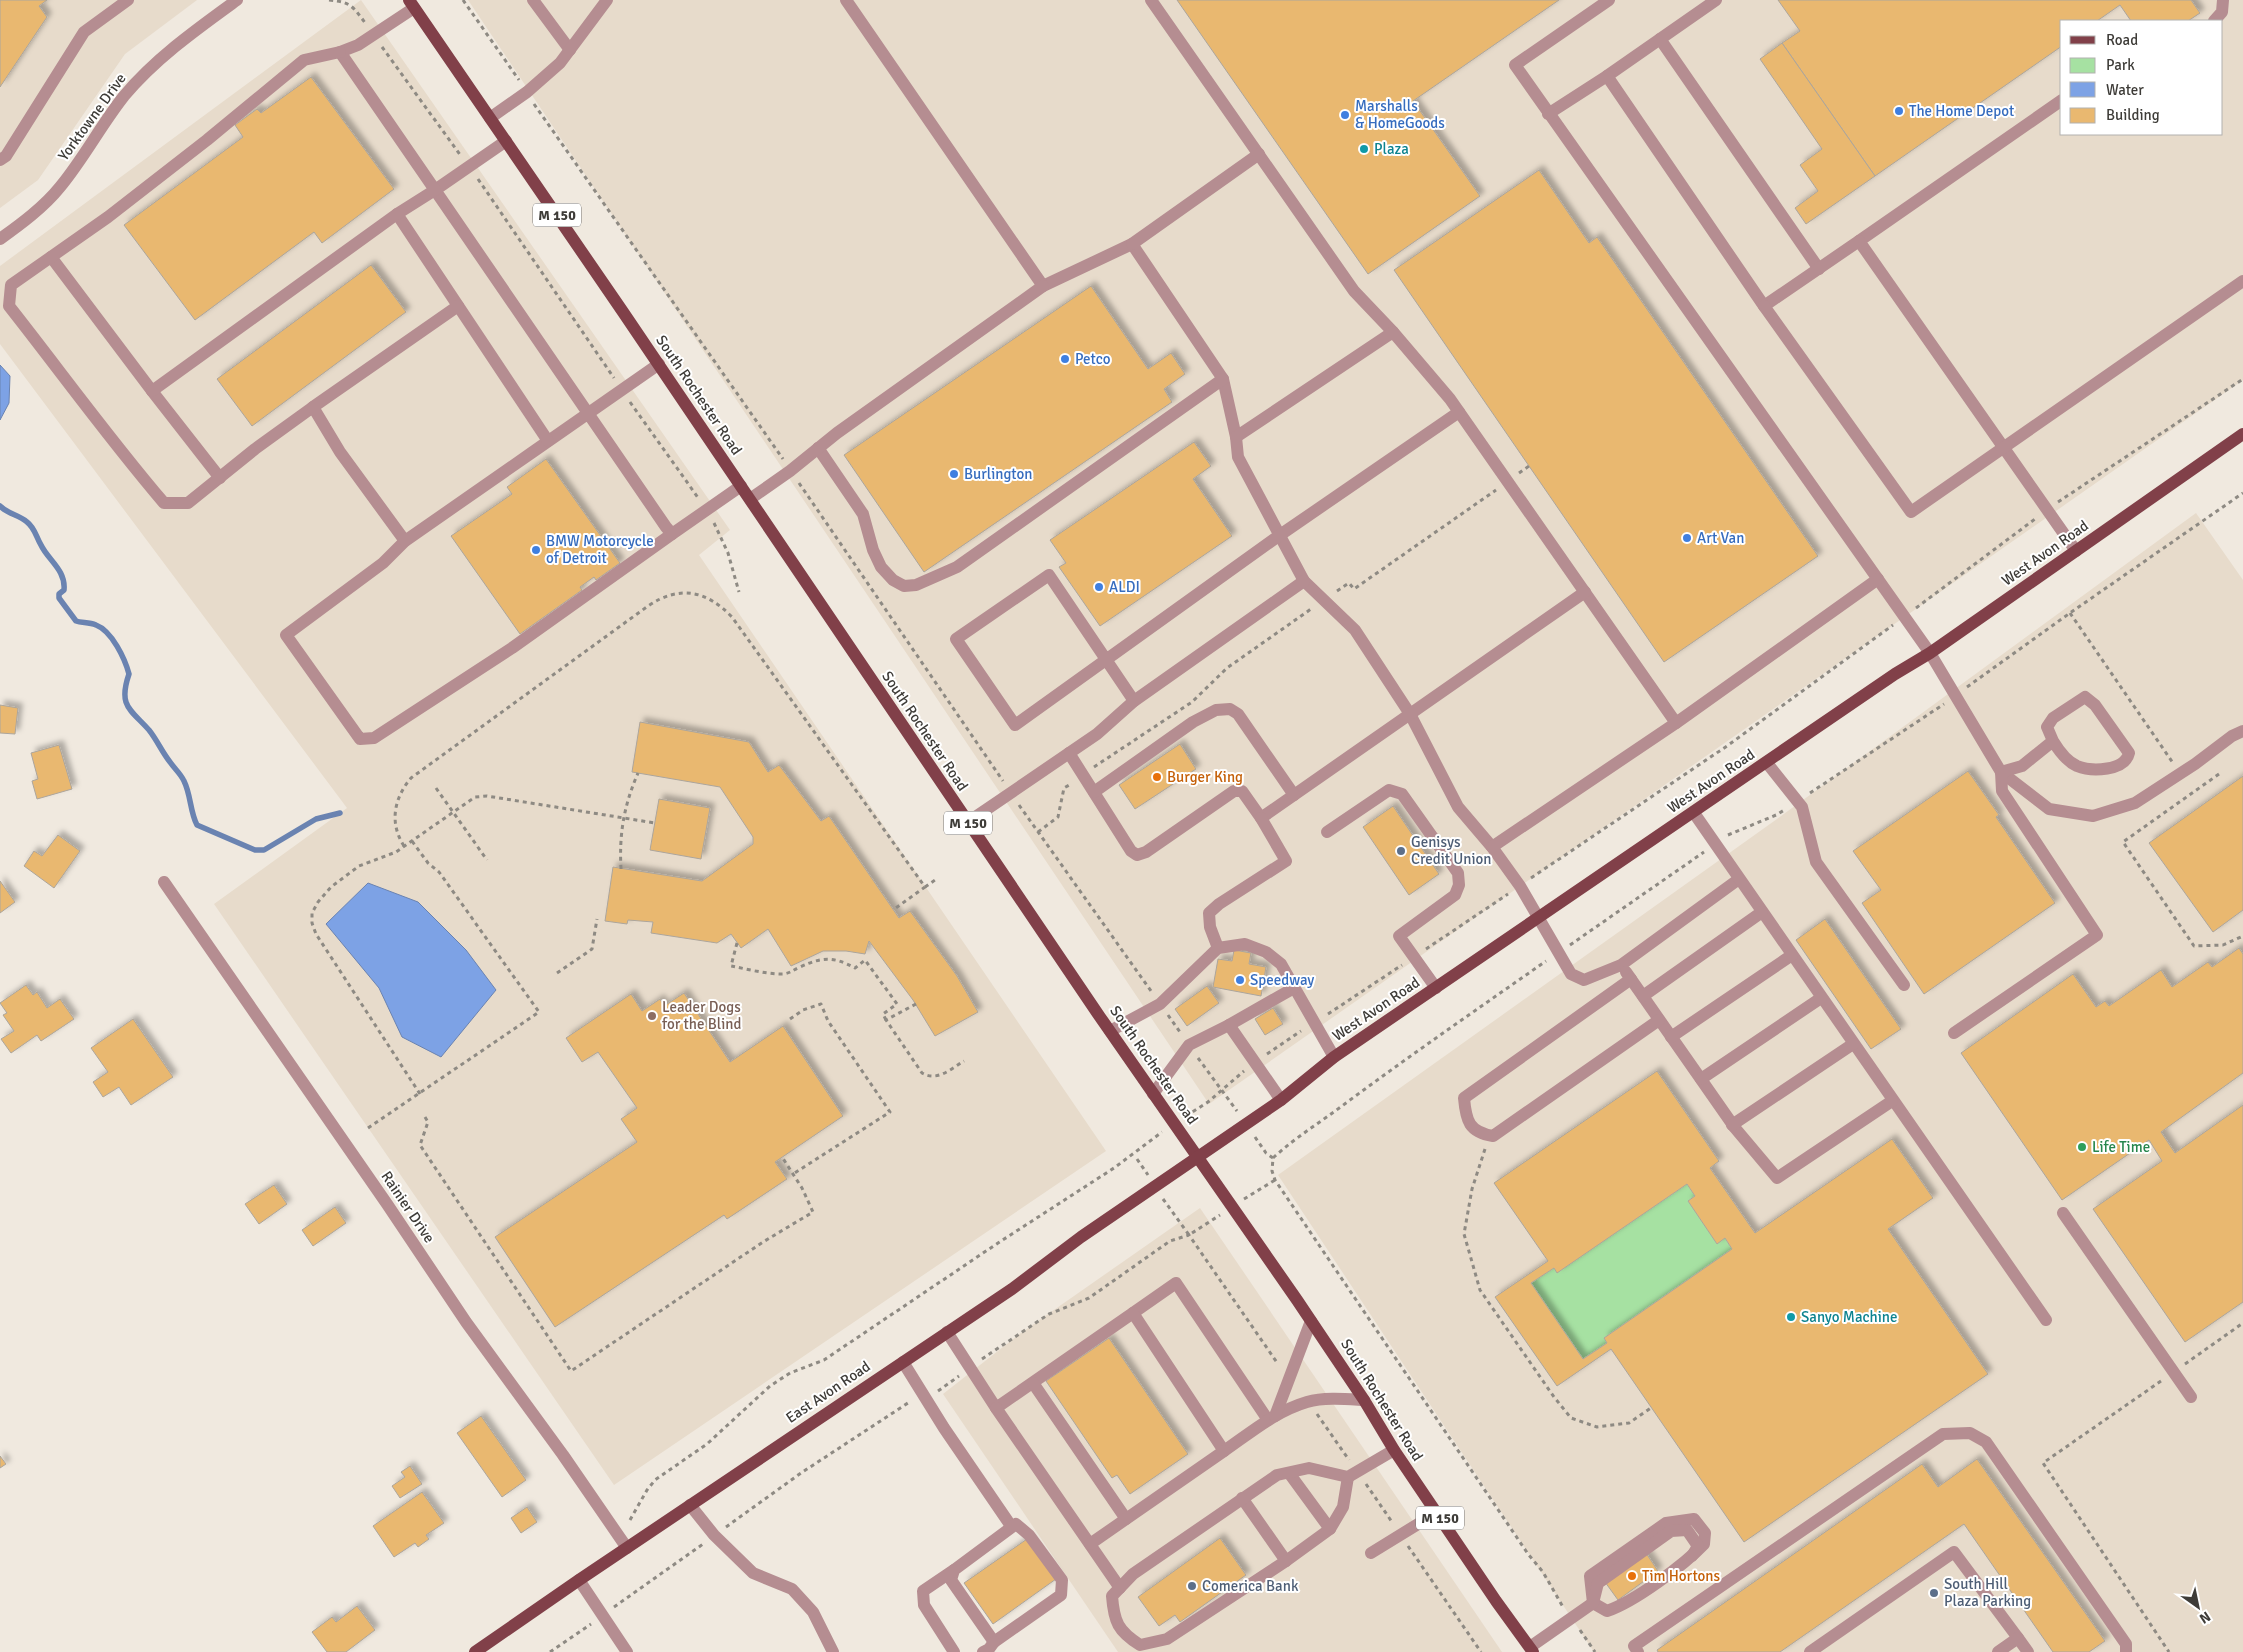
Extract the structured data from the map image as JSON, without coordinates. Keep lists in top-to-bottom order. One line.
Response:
{"streets":{"main road":["M 150","South Rochester Road","West Avon Road","East Avon Road"],"street":["Yorktowne Drive","Rainier Drive"]},"crossings":[["South Rochester Road","West Avon Road"],["South Rochester Road","East Avon Road"],["West Avon Road","East Avon Road"],["Rainier Drive","East Avon Road"]],"places":["The Home Depot","Marshalls & HomeGoods","Plaza","Petco","Burlington","Art Van","BMW Motorcycle of Detroit","ALDI","Burger King","Genisys Credit Union","Speedway","Leader Dogs for the Blind","Life Time","Sanyo Machine","Tim Hortons","Comerica Bank","South Hill Plaza Parking"],"legend":["Road","Park","Water","Building"],"north":"bottom right"}
